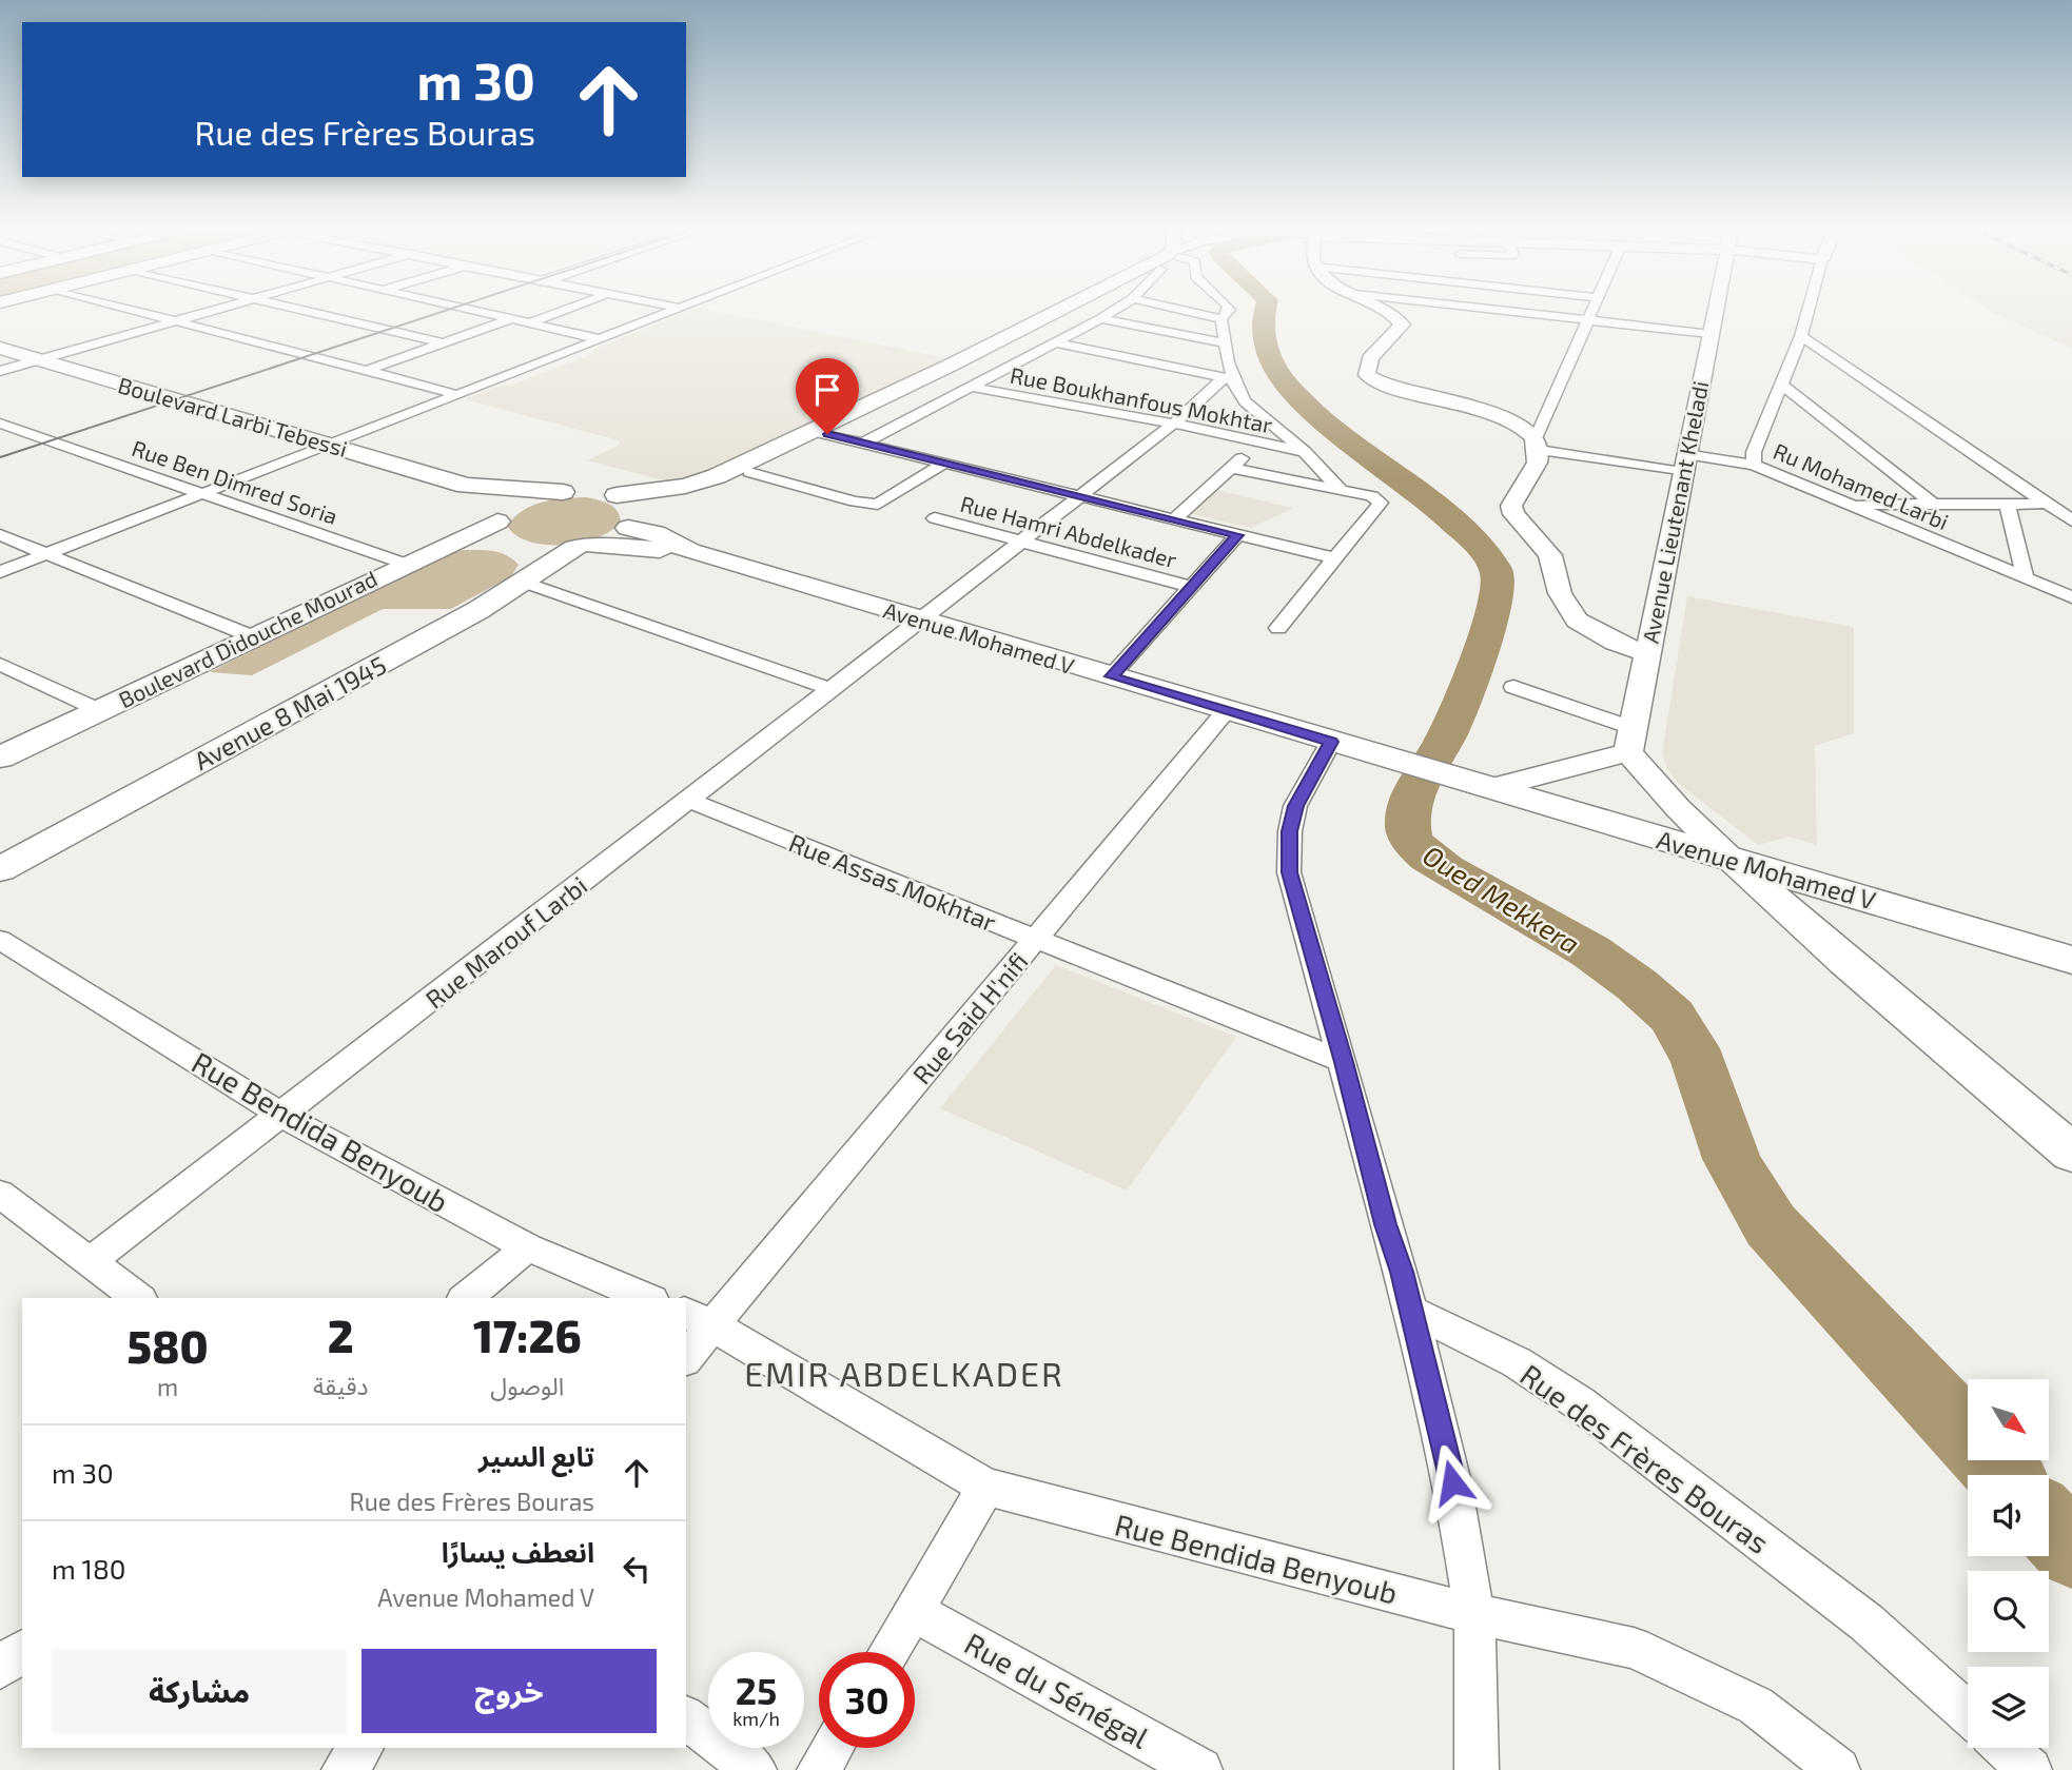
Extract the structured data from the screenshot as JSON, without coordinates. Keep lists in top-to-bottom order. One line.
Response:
{"streets":{"main road":["Boulevard Larbi Tebessi","Avenue Lieutenant Kheladi","Avenue Mohamed V","Boulevard Didouche Mourad","Avenue 8 Mai 1945"],"street":["Rue Boukhanfous Mokhtar","Rue Ben Dimred Soria","Ru Mohamed Larbi","Rue Hamri Abdelkader","Rue Assas Mokhtar","Rue Marouf Larbi","Rue Said H'nifi","Rue Bendida Benyoub","Rue des Frères Bouras","Rue du Sénégal"]},"crossings":[["Rue Boukhanfous Mokhtar","Rue Marouf Larbi"],["Rue Ben Dimred Soria","Boulevard Didouche Mourad"],["Rue Hamri Abdelkader","Rue Marouf Larbi"],["Avenue Mohamed V","Rue Marouf Larbi"],["Avenue Mohamed V","Rue Said H'nifi"],["Rue Assas Mokhtar","Rue Marouf Larbi"],["Rue Assas Mokhtar","Rue Said H'nifi"],["Rue Marouf Larbi","Rue Bendida Benyoub"],["Rue Said H'nifi","Rue Bendida Benyoub"]],"districts":["EMIR ABDELKADER"],"water":["Oued Mekkera"],"north":"bottom right","page":{"turn":["30 m","Rue des Frères Bouras"],"eta":["17:26","الوصول","2","دقيقة","580","m"],"list":[{"name":"تابع السير","note":"Rue des Frères Bouras","value":"30 m"},{"name":"انعطف يسارًا","note":"Avenue Mohamed V","value":"180 m"}],"buttons":["خروج","مشاركة"],"speed":"25 km/h","limit":"30"}}
